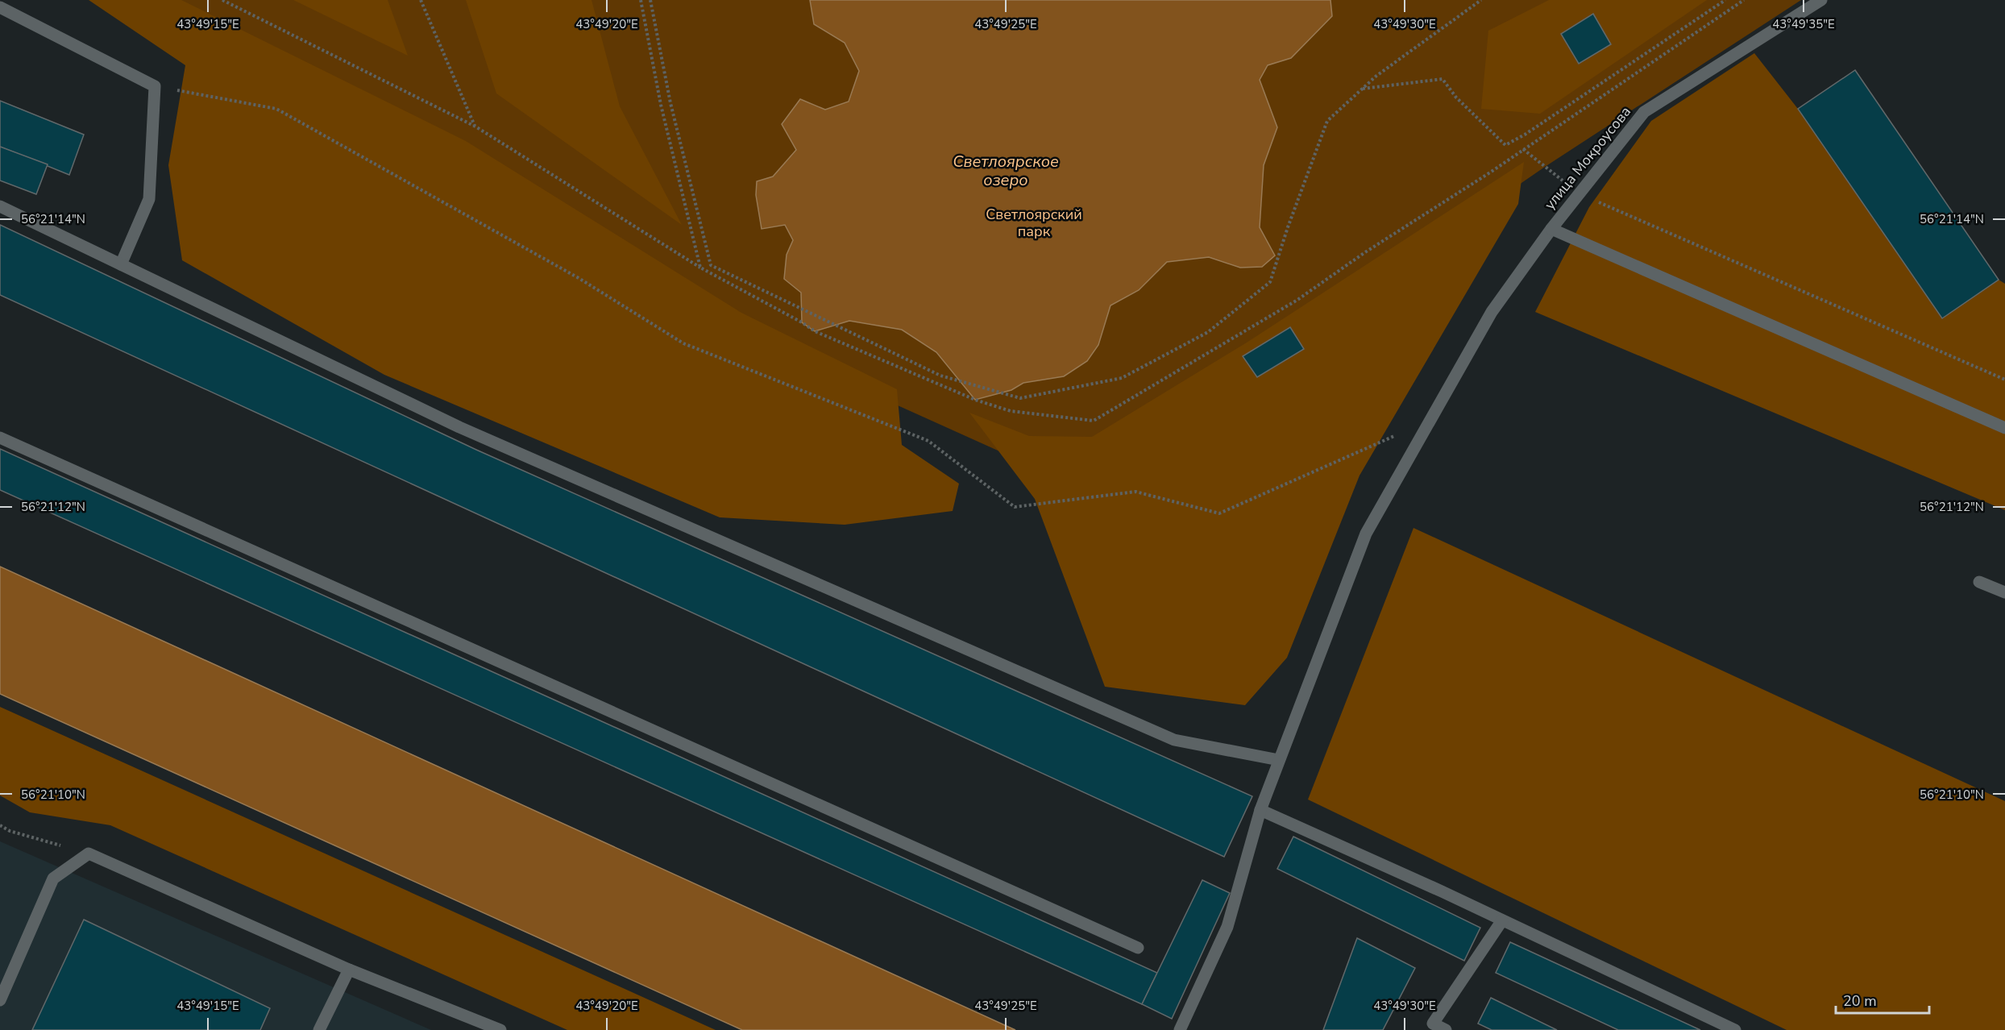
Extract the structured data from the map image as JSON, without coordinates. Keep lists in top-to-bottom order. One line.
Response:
{"streets":{"street":["улица Мокроусова"]},"water":["Светлоярское озеро"],"parks":["Светлоярский парк"],"scale_bar":"20 m","coordinates":["43°49'15\"E","43°49'20\"E","43°49'25\"E","43°49'30\"E","43°49'35\"E","56°21'14\"N","56°21'12\"N","56°21'10\"N"]}
